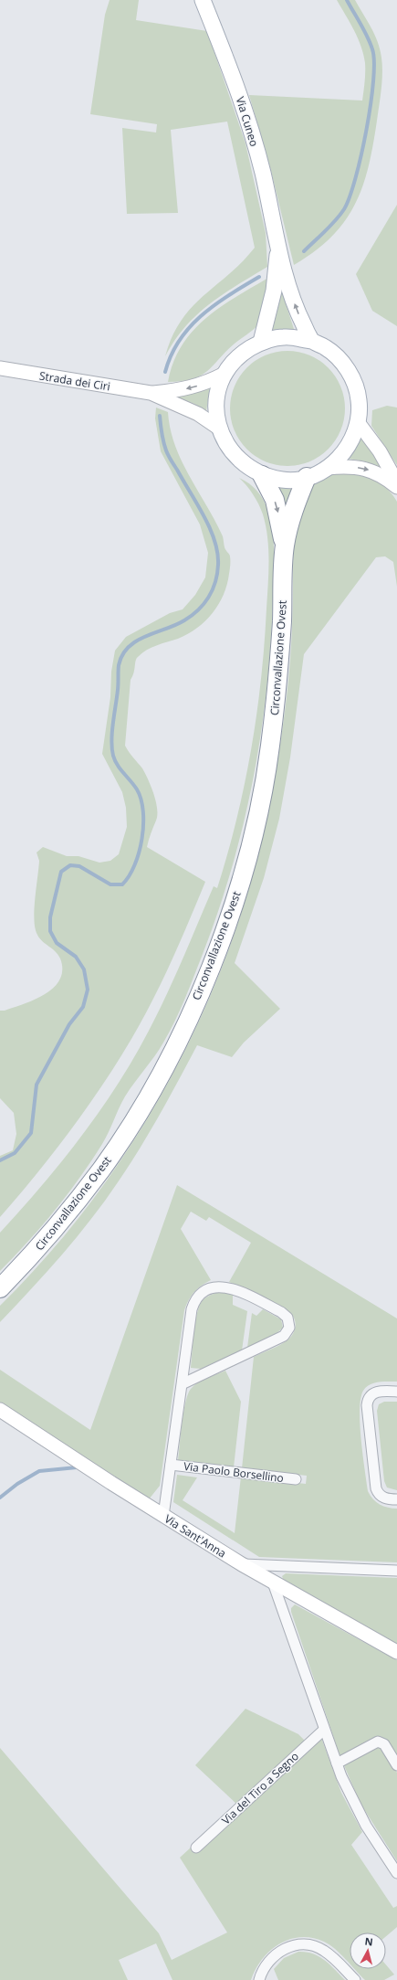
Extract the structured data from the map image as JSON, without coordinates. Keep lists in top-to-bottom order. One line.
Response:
{"streets":{"highway":["Circonvallazione Ovest"],"main road":["Via Cuneo"],"street":["Strada dei Ciri","Via Paolo Borsellino","Via Sant'Anna","Via del Tiro a Segno"]},"crossings":[["Via Paolo Borsellino","Via Sant'Anna"]],"north":"top"}
